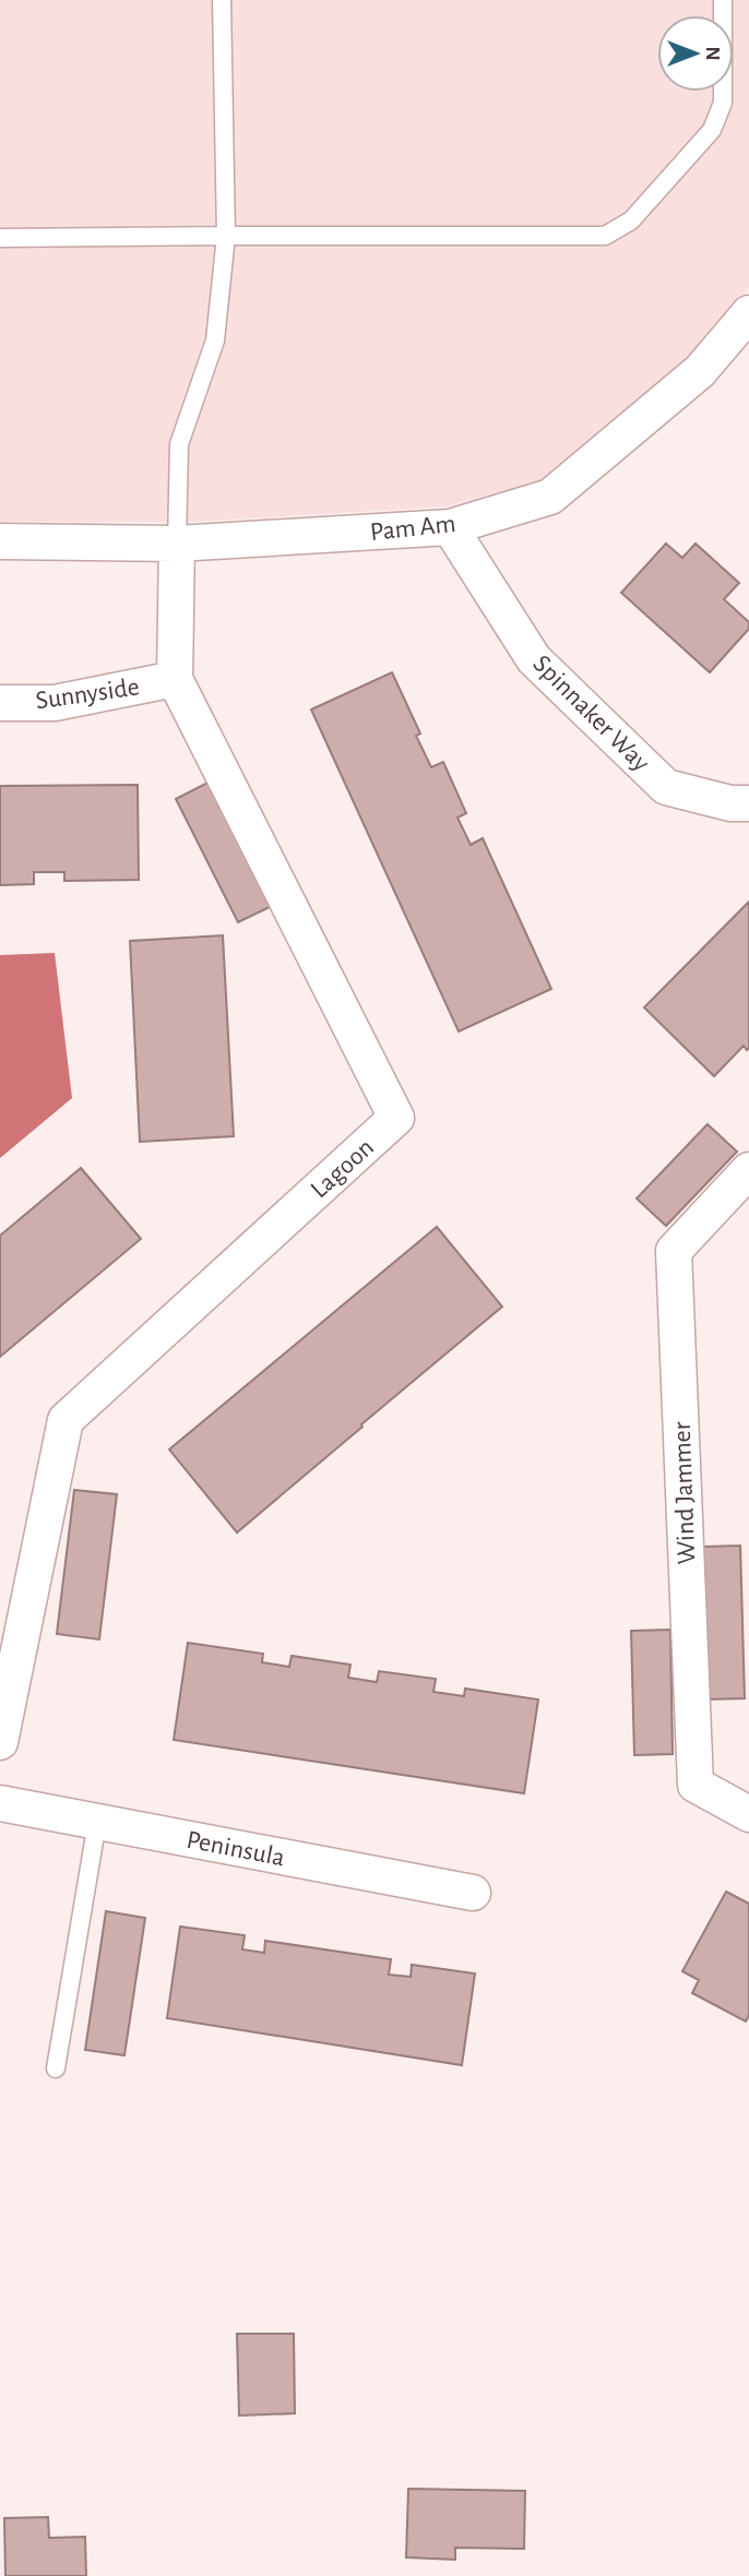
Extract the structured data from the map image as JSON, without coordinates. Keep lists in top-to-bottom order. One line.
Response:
{"streets":{"street":["Pam Am","Sunnyside","Spinnaker Way","Lagoon","Wind Jammer","Peninsula"]},"crossings":[["Pam Am","Spinnaker Way"],["Pam Am","Lagoon"],["Sunnyside","Lagoon"]],"north":"right"}
